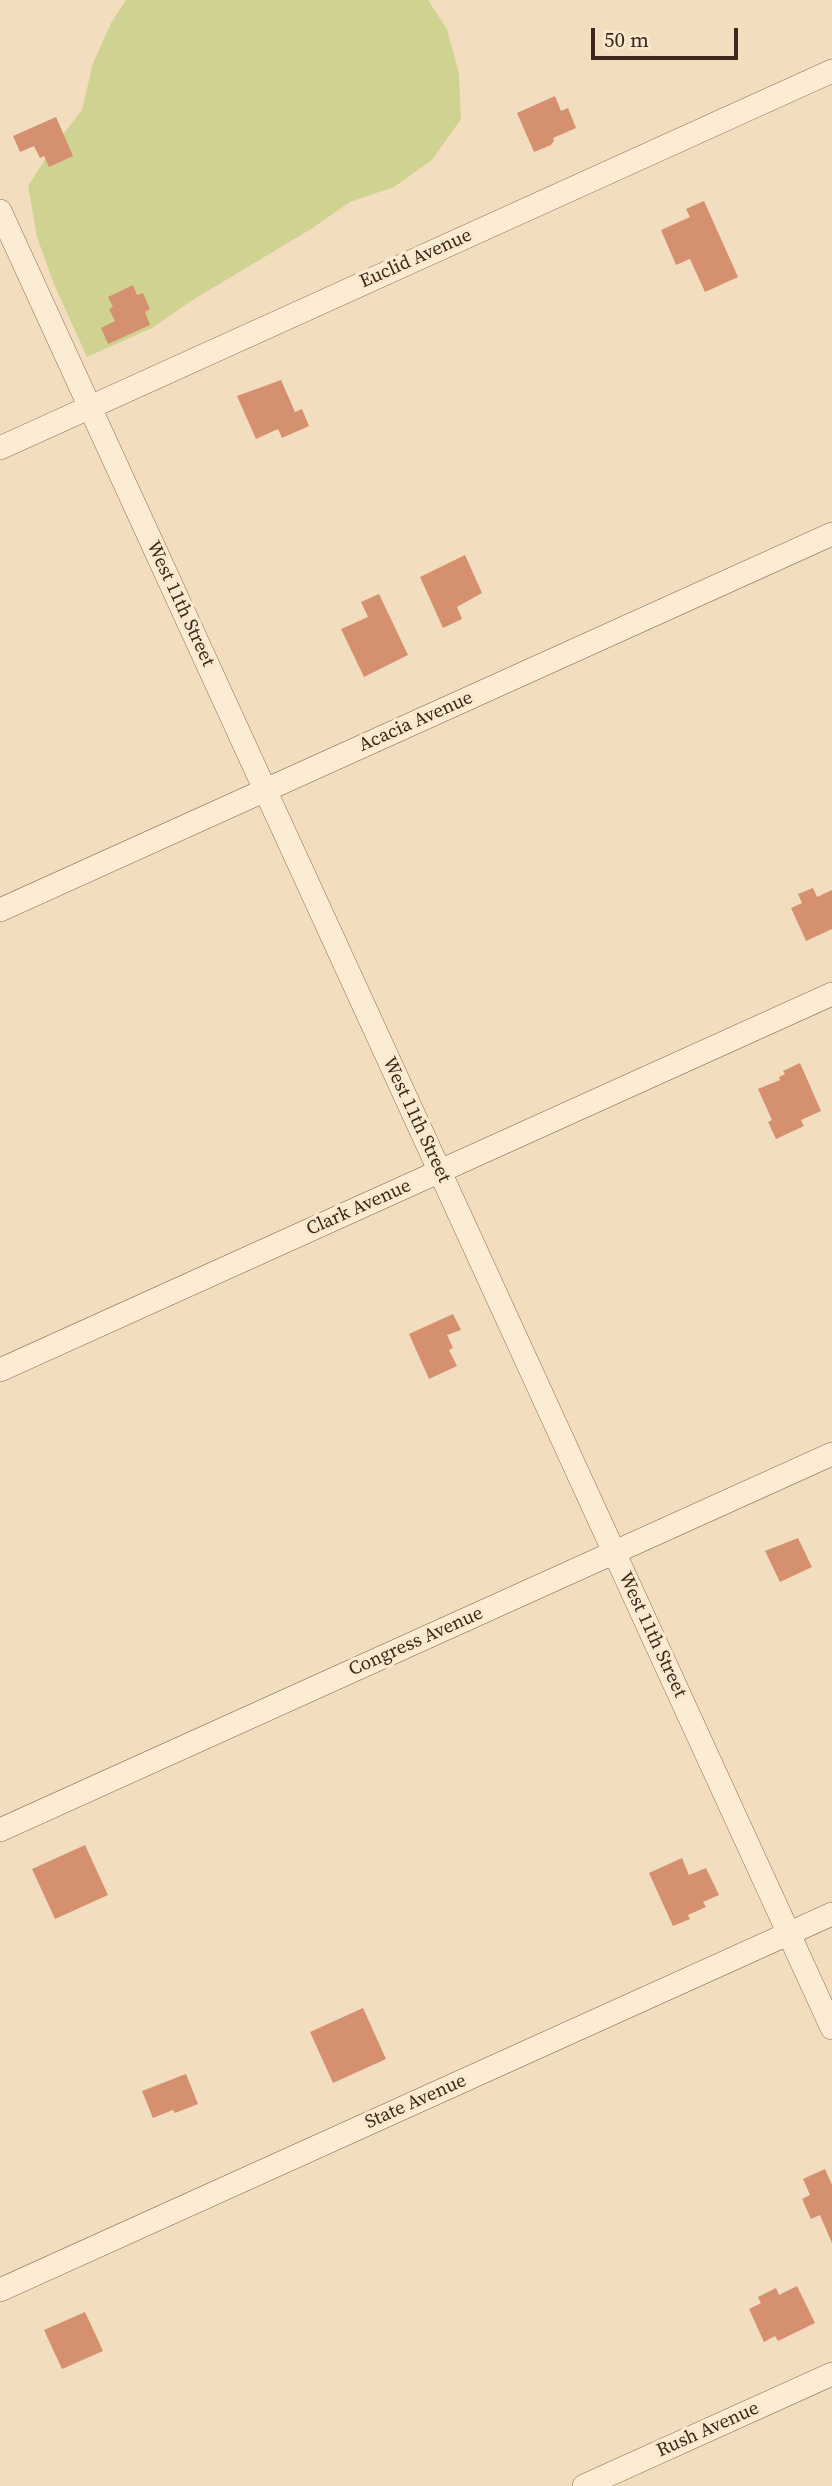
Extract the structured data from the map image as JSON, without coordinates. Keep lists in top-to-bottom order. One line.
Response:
{"streets":{"street":["Euclid Avenue","West 11th Street","Acacia Avenue","Clark Avenue","Congress Avenue","State Avenue","Rush Avenue"]},"crossings":[["Euclid Avenue","West 11th Street"],["West 11th Street","Acacia Avenue"],["West 11th Street","Clark Avenue"],["West 11th Street","Congress Avenue"],["West 11th Street","State Avenue"]],"scale_bar":"50 m"}
